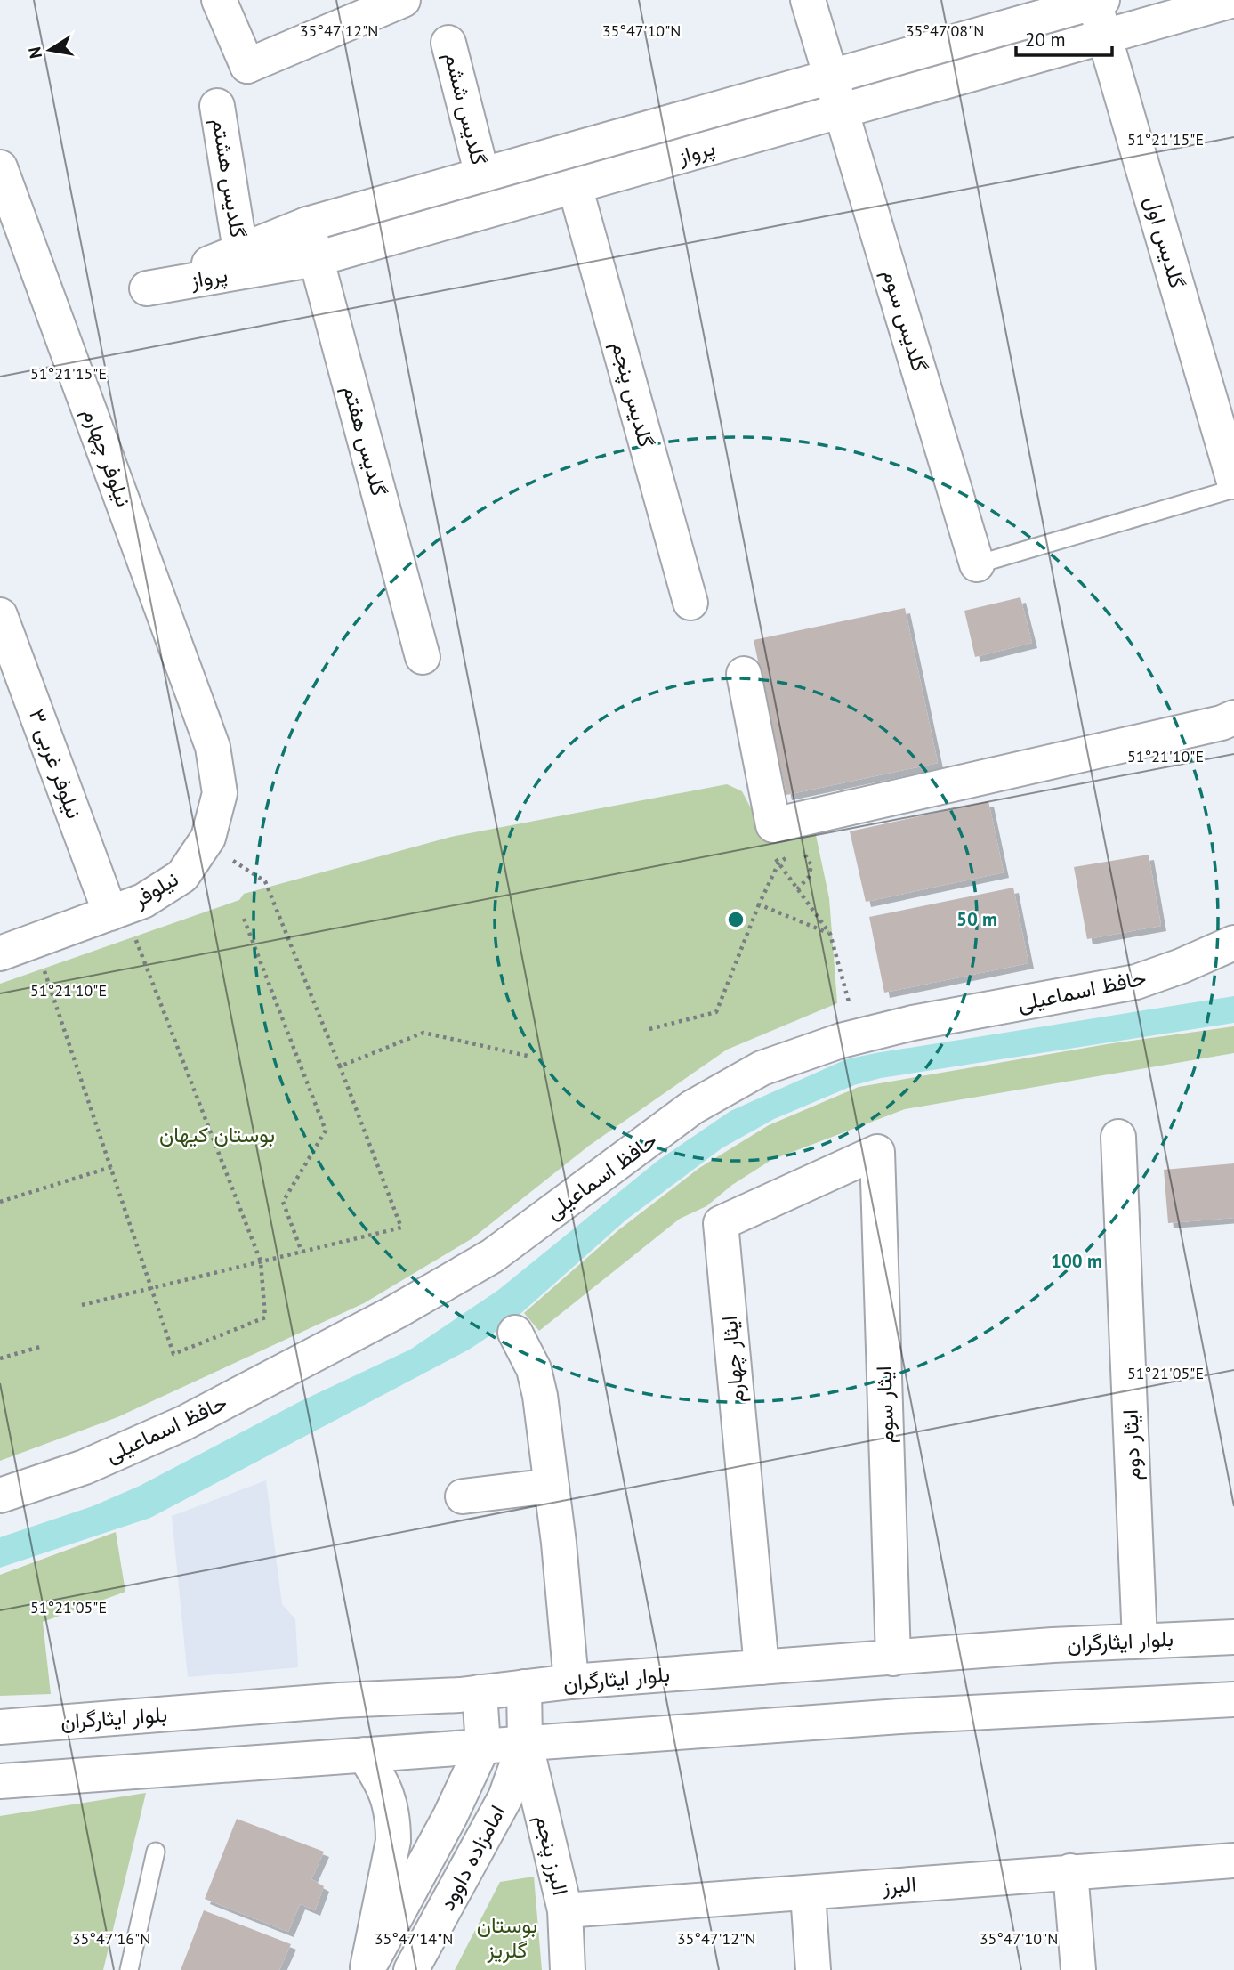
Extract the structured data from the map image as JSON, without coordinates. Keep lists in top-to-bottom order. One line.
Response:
{"streets":{"street":["گلدیس ششم","پرواز","گلدیس هشتم","گلدیس اول","گلدیس سوم","گلدیس پنجم","گلدیس هفتم","نیلوفر چهارم","نیلوفر غربی ۳","نیلوفر","حافظ اسماعیلی","ایثار چهارم","ایثار سوم","ایثار دوم","بلوار ایثارگران","البرز پنجم","امامزاده داوود","البرز"]},"crossings":[["گلدیس ششم","پرواز"],["پرواز","گلدیس هشتم"],["پرواز","گلدیس اول"],["پرواز","گلدیس سوم"],["پرواز","گلدیس پنجم"],["پرواز","گلدیس هفتم"],["نیلوفر چهارم","نیلوفر"],["نیلوفر غربی ۳","نیلوفر"],["ایثار چهارم","ایثار سوم"],["ایثار چهارم","بلوار ایثارگران"],["ایثار سوم","بلوار ایثارگران"],["ایثار دوم","بلوار ایثارگران"],["البرز پنجم","امامزاده داوود"],["البرز پنجم","البرز"]],"parks":["بوستان کیهان","بوستان گلریز"],"scale_bar":"20 m","north":"left","coordinates":["35°47'08\"N","35°47'12\"N","35°47'10\"N","51°21'15\"E","51°21'10\"E","51°21'05\"E","35°47'16\"N","35°47'14\"N"],"rings":["50 m","100 m"]}
